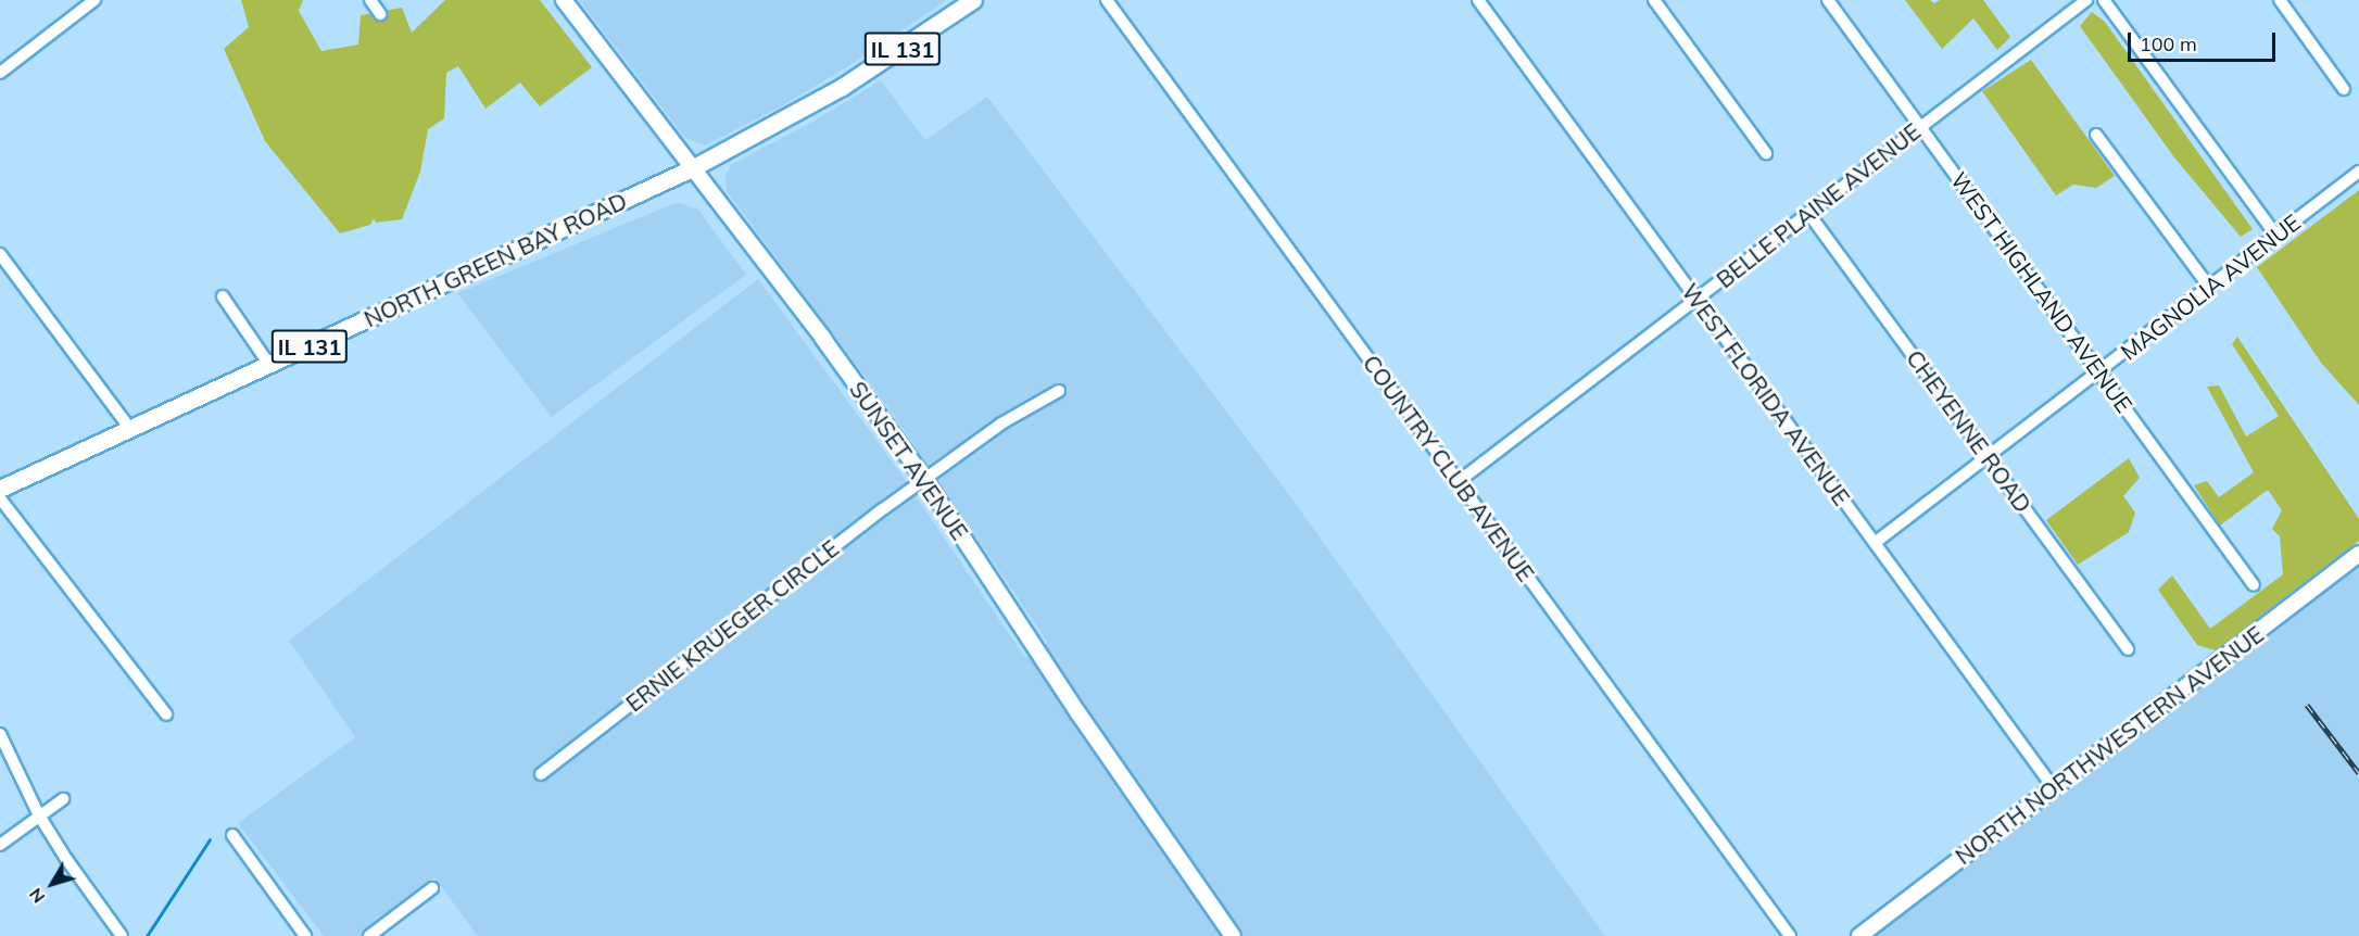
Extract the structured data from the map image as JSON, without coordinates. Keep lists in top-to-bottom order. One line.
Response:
{"streets":{"main road":["IL 131","NORTH GREEN BAY ROAD"],"street":["BELLE PLAINE AVENUE","MAGNOLIA AVENUE","WEST HIGHLAND AVENUE","WEST FLORIDA AVENUE","CHEYENNE ROAD","SUNSET AVENUE","COUNTRY CLUB AVENUE","ERNIE KRUEGER CIRCLE","NORTH NORTHWESTERN AVENUE"]},"crossings":[["BELLE PLAINE AVENUE","WEST HIGHLAND AVENUE"],["BELLE PLAINE AVENUE","WEST FLORIDA AVENUE"],["BELLE PLAINE AVENUE","CHEYENNE ROAD"],["BELLE PLAINE AVENUE","COUNTRY CLUB AVENUE"],["NORTH GREEN BAY ROAD","SUNSET AVENUE"],["MAGNOLIA AVENUE","WEST HIGHLAND AVENUE"],["MAGNOLIA AVENUE","WEST FLORIDA AVENUE"],["MAGNOLIA AVENUE","CHEYENNE ROAD"],["WEST FLORIDA AVENUE","NORTH NORTHWESTERN AVENUE"],["SUNSET AVENUE","ERNIE KRUEGER CIRCLE"]],"scale_bar":"100 m","north":"bottom left"}
